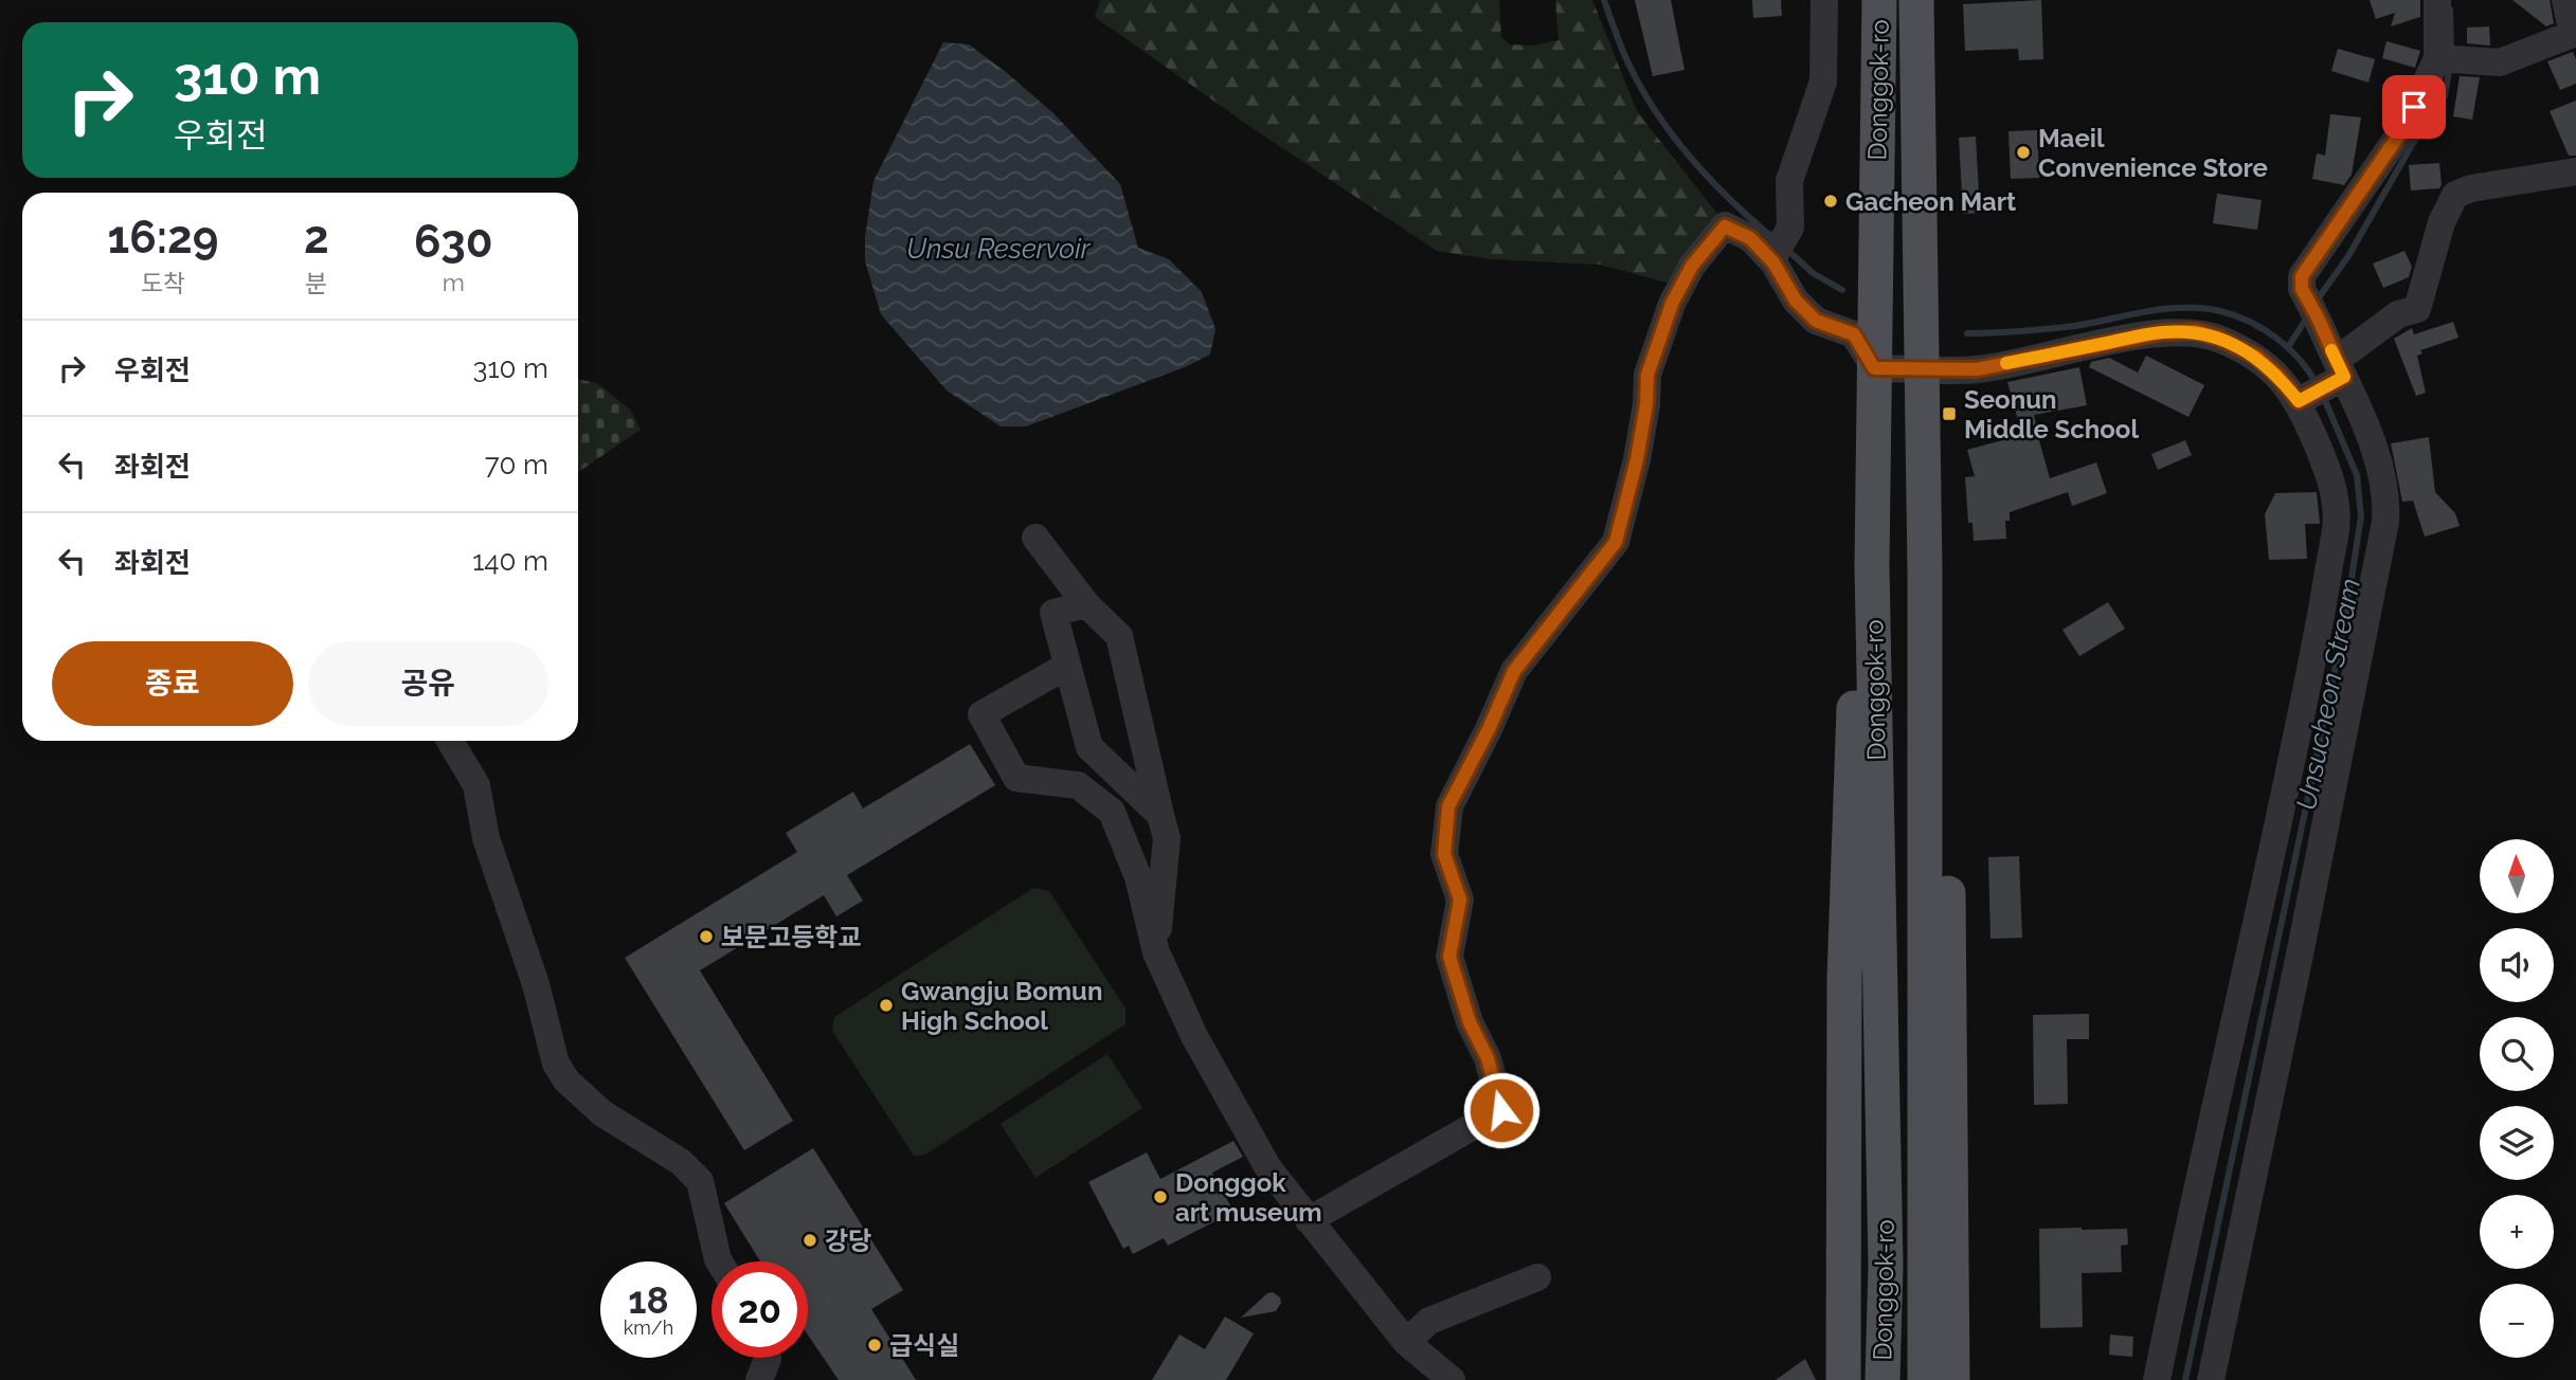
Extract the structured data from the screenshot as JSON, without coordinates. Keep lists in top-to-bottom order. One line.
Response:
{"streets":{"main road":["Donggok-ro"]},"water":["Unsu Reservoir","Unsucheon Stream"],"places":{"other":["Maeil Convenience Store","Gacheon Mart","보문고등학교","Gwangju Bomun High School","Donggok art museum","강당","급식실"],"transit":["Seonun Middle School"]},"north":"top","page":{"turn":["310 m","우회전"],"eta":["16:29","도착","2","분","630","m"],"list":[{"name":"우회전","value":"310 m"},{"name":"좌회전","value":"70 m"},{"name":"좌회전","value":"140 m"}],"buttons":["종료","공유"],"map_buttons":["+","−"],"speed":"18 km/h","limit":"20"}}
